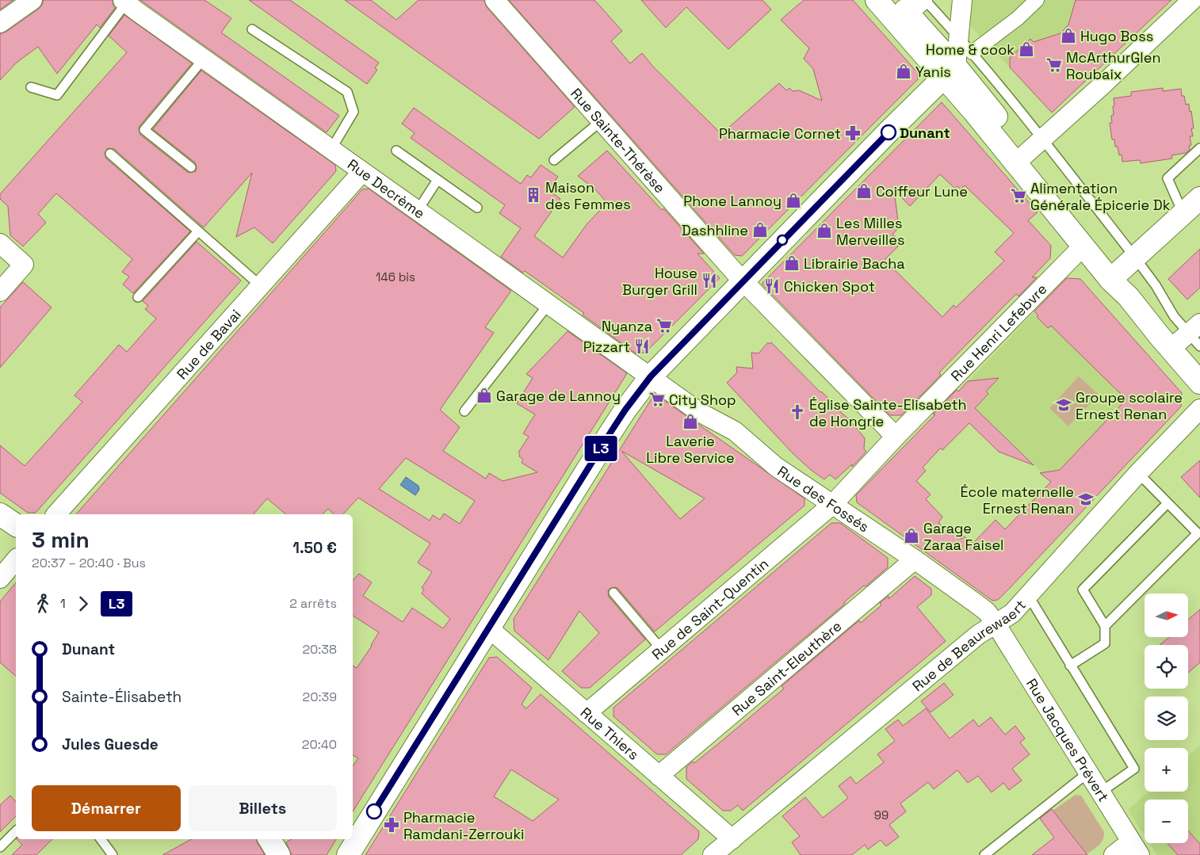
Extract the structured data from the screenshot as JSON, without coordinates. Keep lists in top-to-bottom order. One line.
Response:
{"streets":{"street":["Rue Sainte-Thérèse","Rue Decrème","Rue Henri Lefebvre","Rue de Bavai","Rue des Fossés","Rue de Saint-Quentin","Rue de Beaurewaert","Rue Saint-Eleuthère","Rue Thiers","Rue Jacques Prévert"]},"crossings":[["Rue Sainte-Thérèse","Rue Henri Lefebvre"],["Rue Decrème","Rue de Bavai"],["Rue Decrème","Rue des Fossés"],["Rue Henri Lefebvre","Rue des Fossés"],["Rue Henri Lefebvre","Rue de Saint-Quentin"],["Rue des Fossés","Rue de Saint-Quentin"],["Rue des Fossés","Rue de Beaurewaert"],["Rue des Fossés","Rue Saint-Eleuthère"],["Rue des Fossés","Rue Jacques Prévert"],["Rue de Saint-Quentin","Rue Thiers"],["Rue de Beaurewaert","Rue Thiers"],["Rue de Beaurewaert","Rue Jacques Prévert"],["Rue Saint-Eleuthère","Rue Thiers"]],"places":{"shop":["Hugo Boss","Home & cook","Yanis","Coiffeur Lune","Phone Lannoy","Dashhline","Les Milles Merveilles","Librairie Bacha","Garage de Lannoy","Laverie Libre Service","Garage Zaraa Faisel"],"supermarket":["McArthurGlen Roubaix","Alimentation Générale Épicerie Dk","Nyanza","City Shop"],"other":["Dunant"],"pharmacy":["Pharmacie Cornet","Pharmacie Ramdani-Zerrouki"],"building":["Maison des Femmes"],"restaurant":["House Burger Grill","Chicken Spot","Pizzart"],"school or university":["Groupe scolaire Ernest Renan","École maternelle Ernest Renan"],"church":["Église Sainte-Elisabeth de Hongrie"]},"lines":["bus line L3"],"house_numbers":["146 bis","99"],"north":"right","page":{"on_map":"L3","heading":["3 min","20:37 – 20:40 · Bus","1.50 €"],"legs":["1","L3","2 arrêts"],"map_buttons":["+","−"],"list":[{"name":"Dunant","value":"20:38"},{"name":"Sainte-Élisabeth","value":"20:39"},{"name":"Jules Guesde","value":"20:40"}],"buttons":["Démarrer","Billets"]}}
